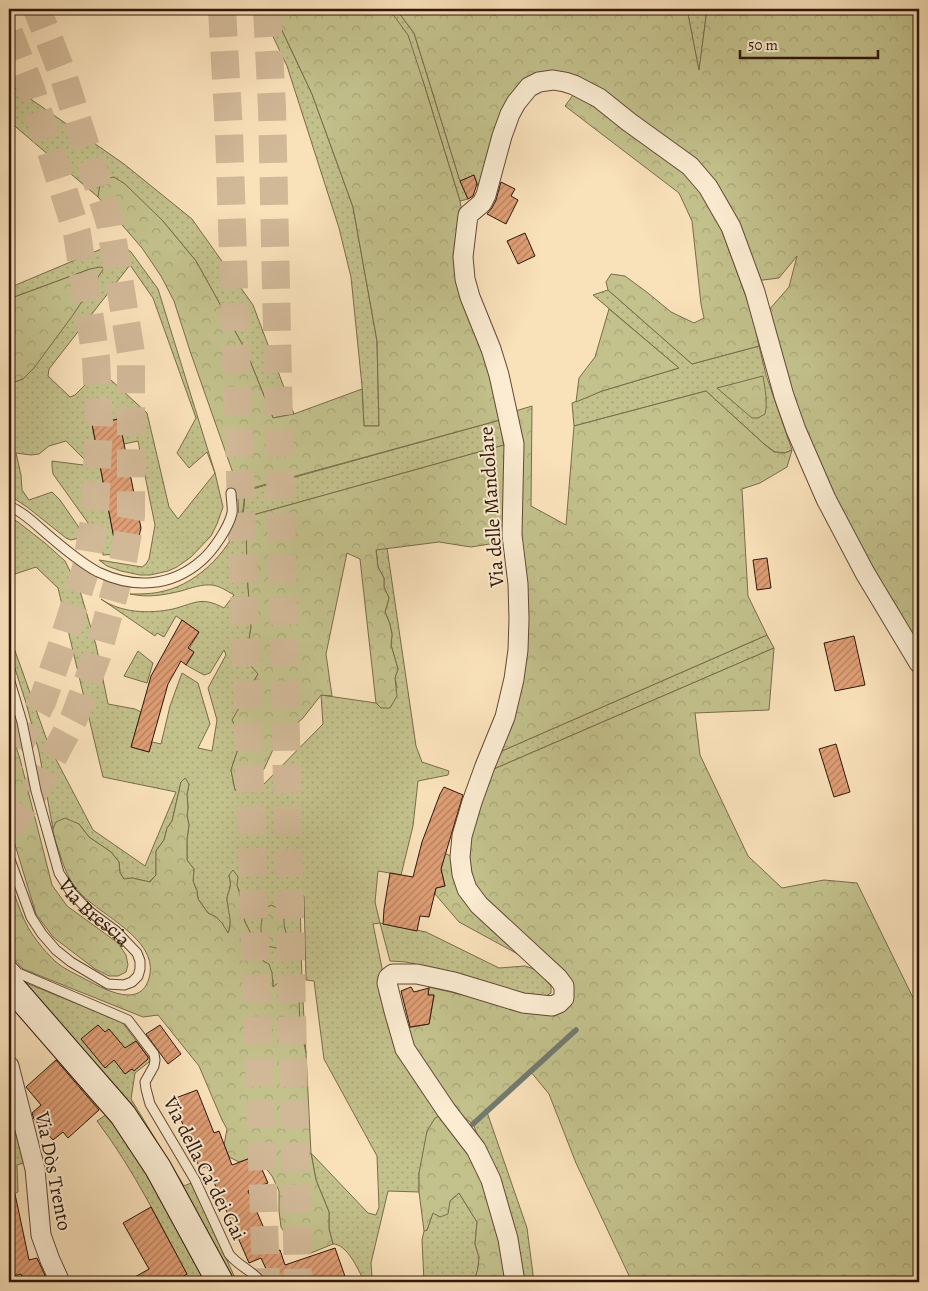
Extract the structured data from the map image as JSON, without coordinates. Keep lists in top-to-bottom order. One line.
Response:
{"streets":{"street":["Via delle Mandolare","Via Dòs Trento"],"lane":["Via Brescia","Via della Ca' dei Gai"]},"scale_bar":"50 m"}
